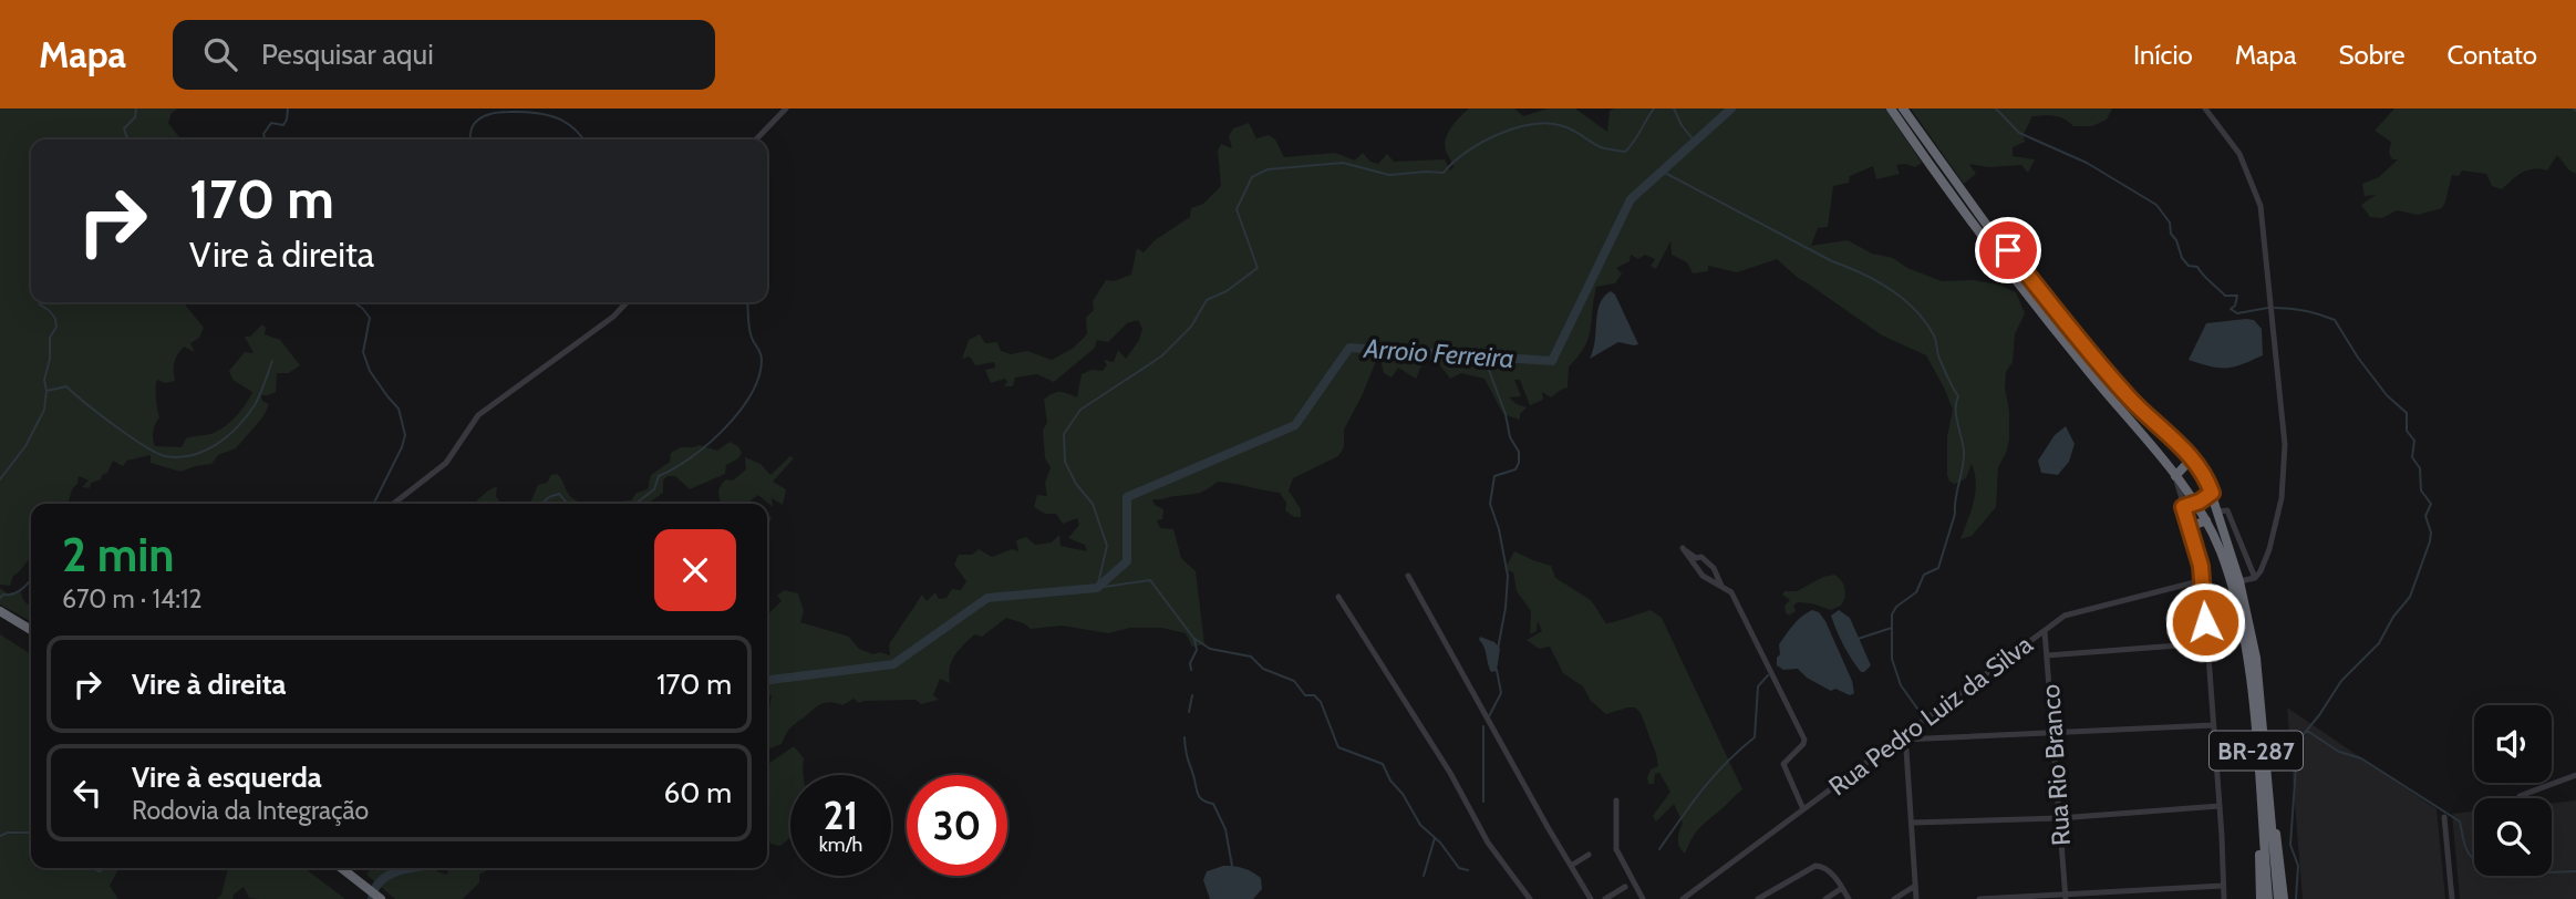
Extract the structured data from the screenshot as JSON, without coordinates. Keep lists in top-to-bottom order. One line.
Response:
{"streets":{"highway":["BR-287"],"street":["Rua Pedro Luiz da Silva","Rua Rio Branco"]},"crossings":[["Rua Pedro Luiz da Silva","Rua Rio Branco"]],"water":["Arroio Ferreira"],"page":{"header":"Mapa","search":"Pesquisar aqui","nav":["Início","Mapa","Sobre","Contato"],"turn":["170 m","Vire à direita"],"heading":["2 min","670 m · 14:12"],"list":[{"name":"Vire à direita","value":"170 m"},{"name":"Vire à esquerda","note":"Rodovia da Integração","value":"60 m"}],"speed":"21 km/h","limit":"30"}}
